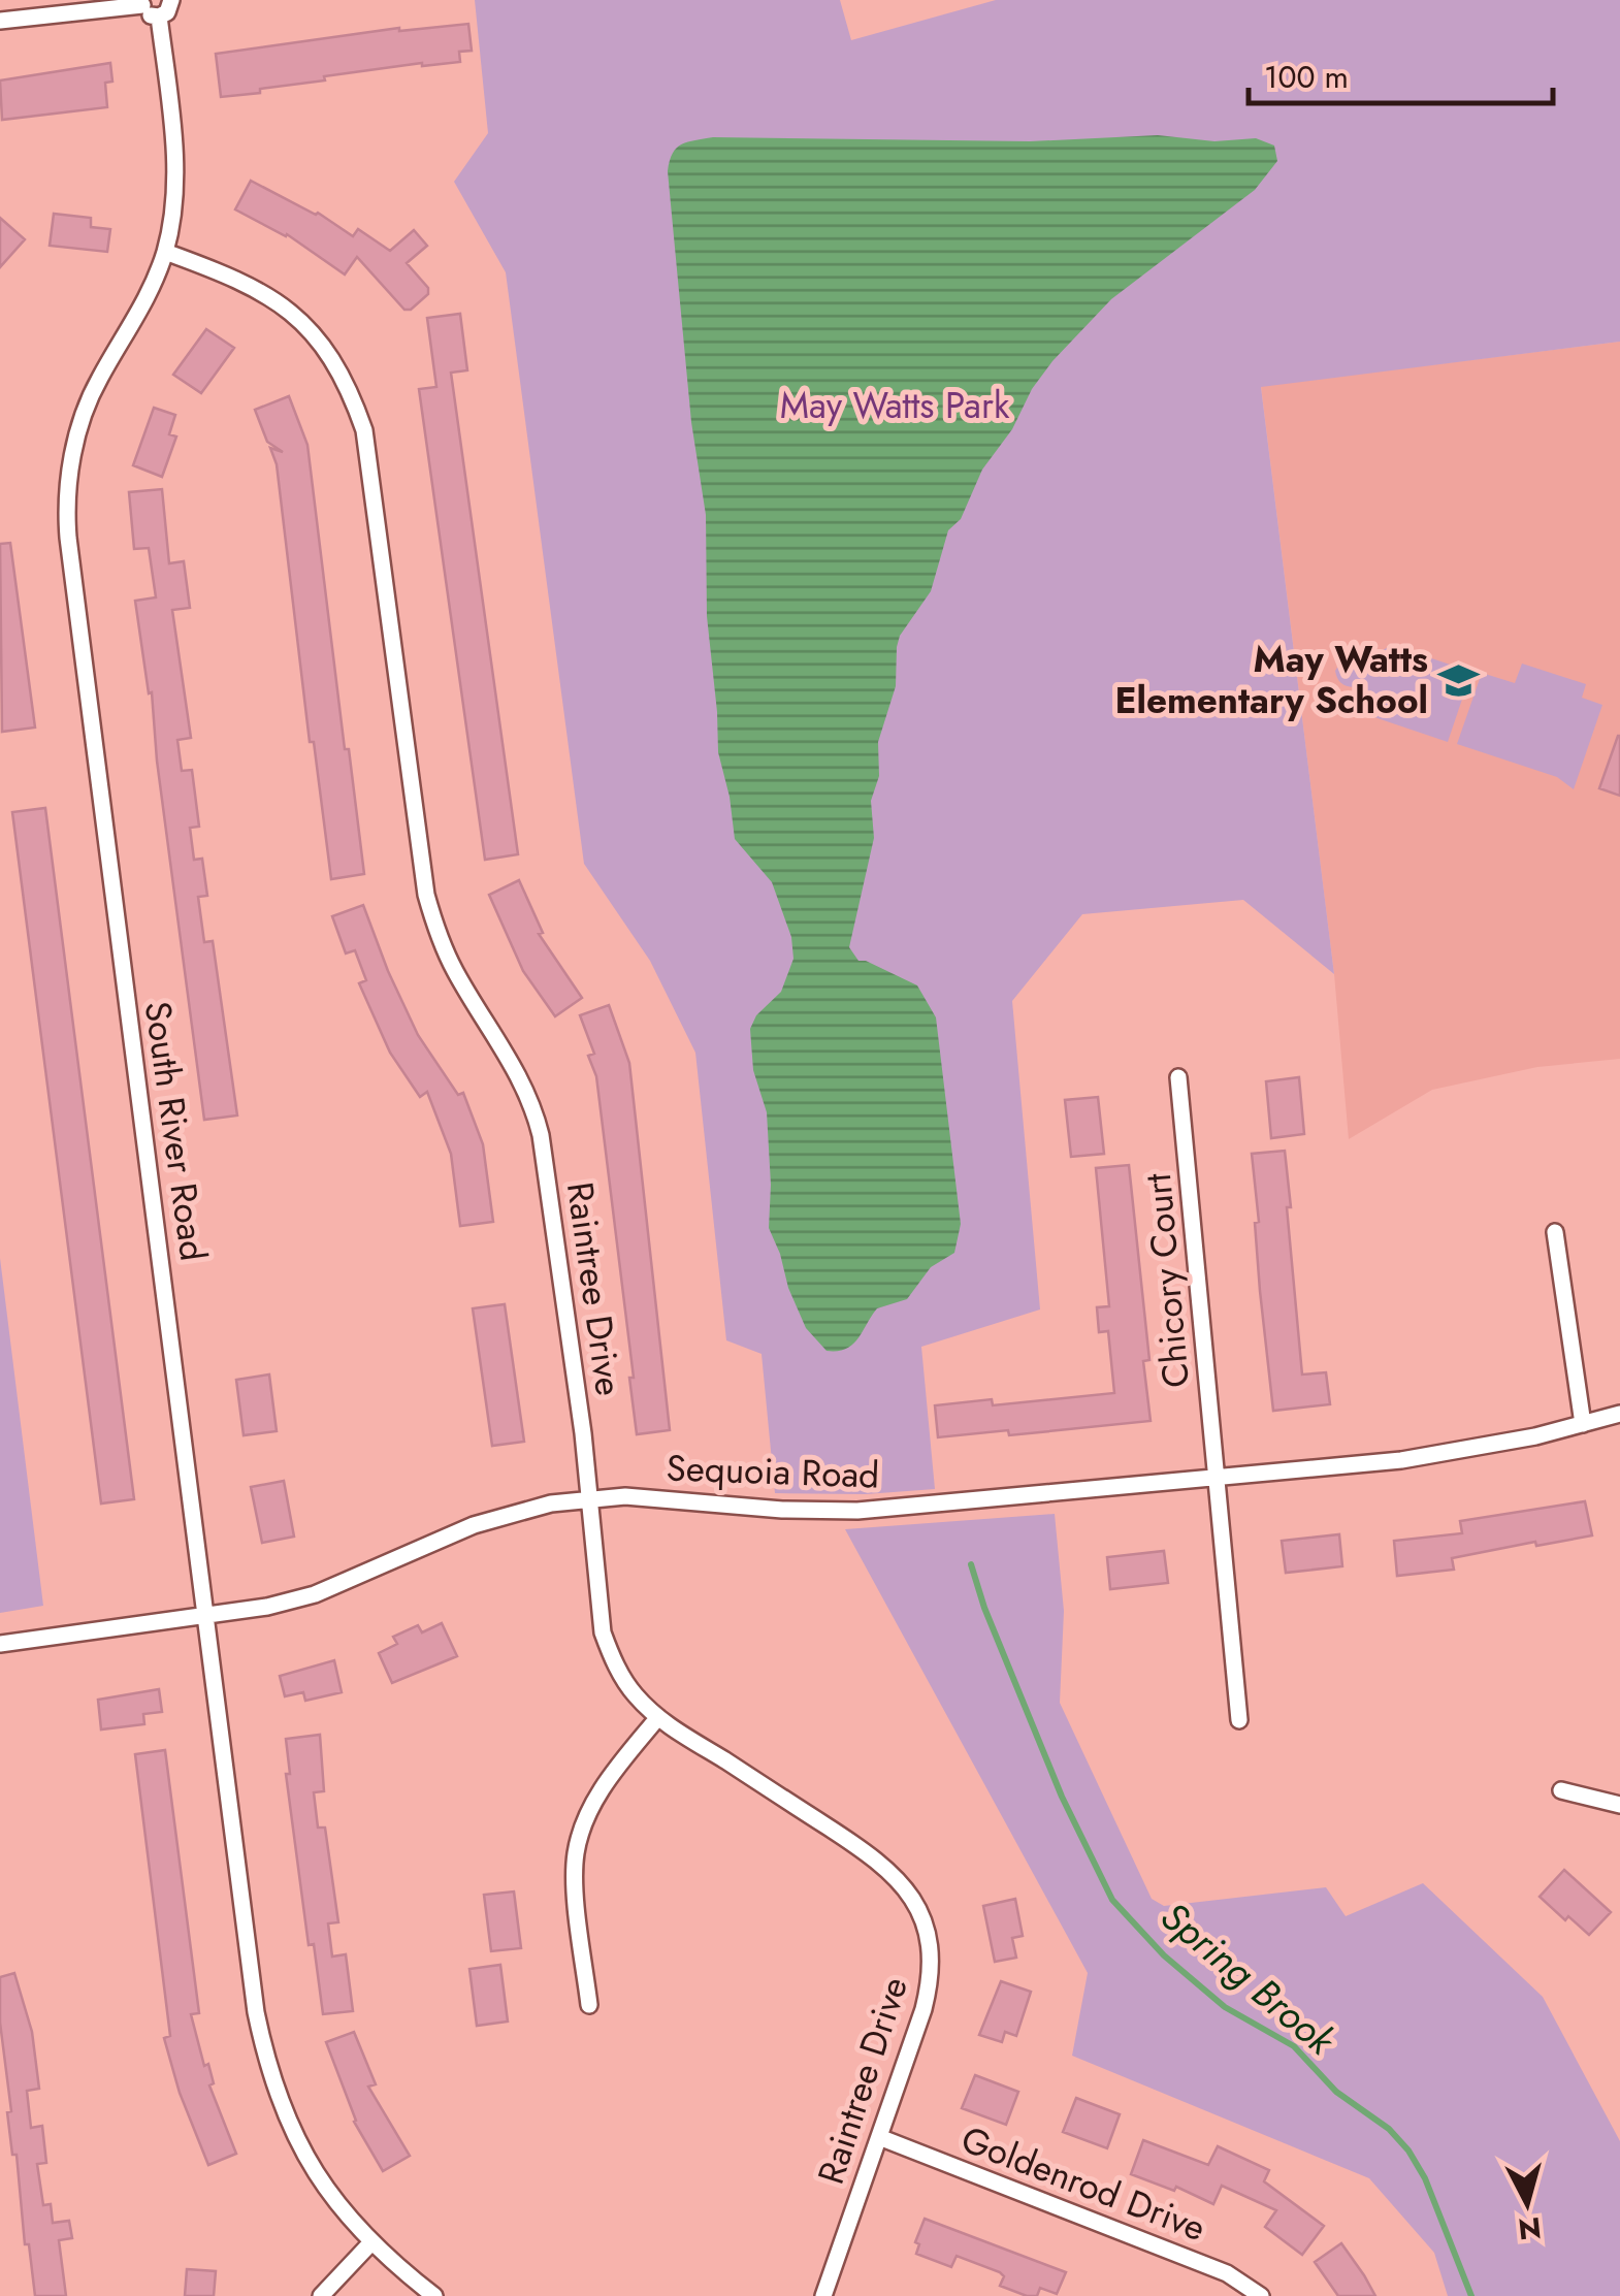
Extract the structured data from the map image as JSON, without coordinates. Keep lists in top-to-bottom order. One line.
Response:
{"streets":{"street":["South River Road","Chicory Court","Raintree Drive","Sequoia Road","Goldenrod Drive"]},"crossings":[["South River Road","Raintree Drive"],["South River Road","Sequoia Road"],["Chicory Court","Sequoia Road"],["Raintree Drive","Sequoia Road"],["Raintree Drive","Goldenrod Drive"]],"water":["Spring Brook"],"parks":["May Watts Park"],"places":{"school or university":["May Watts Elementary School"]},"scale_bar":"100 m","north":"bottom"}
